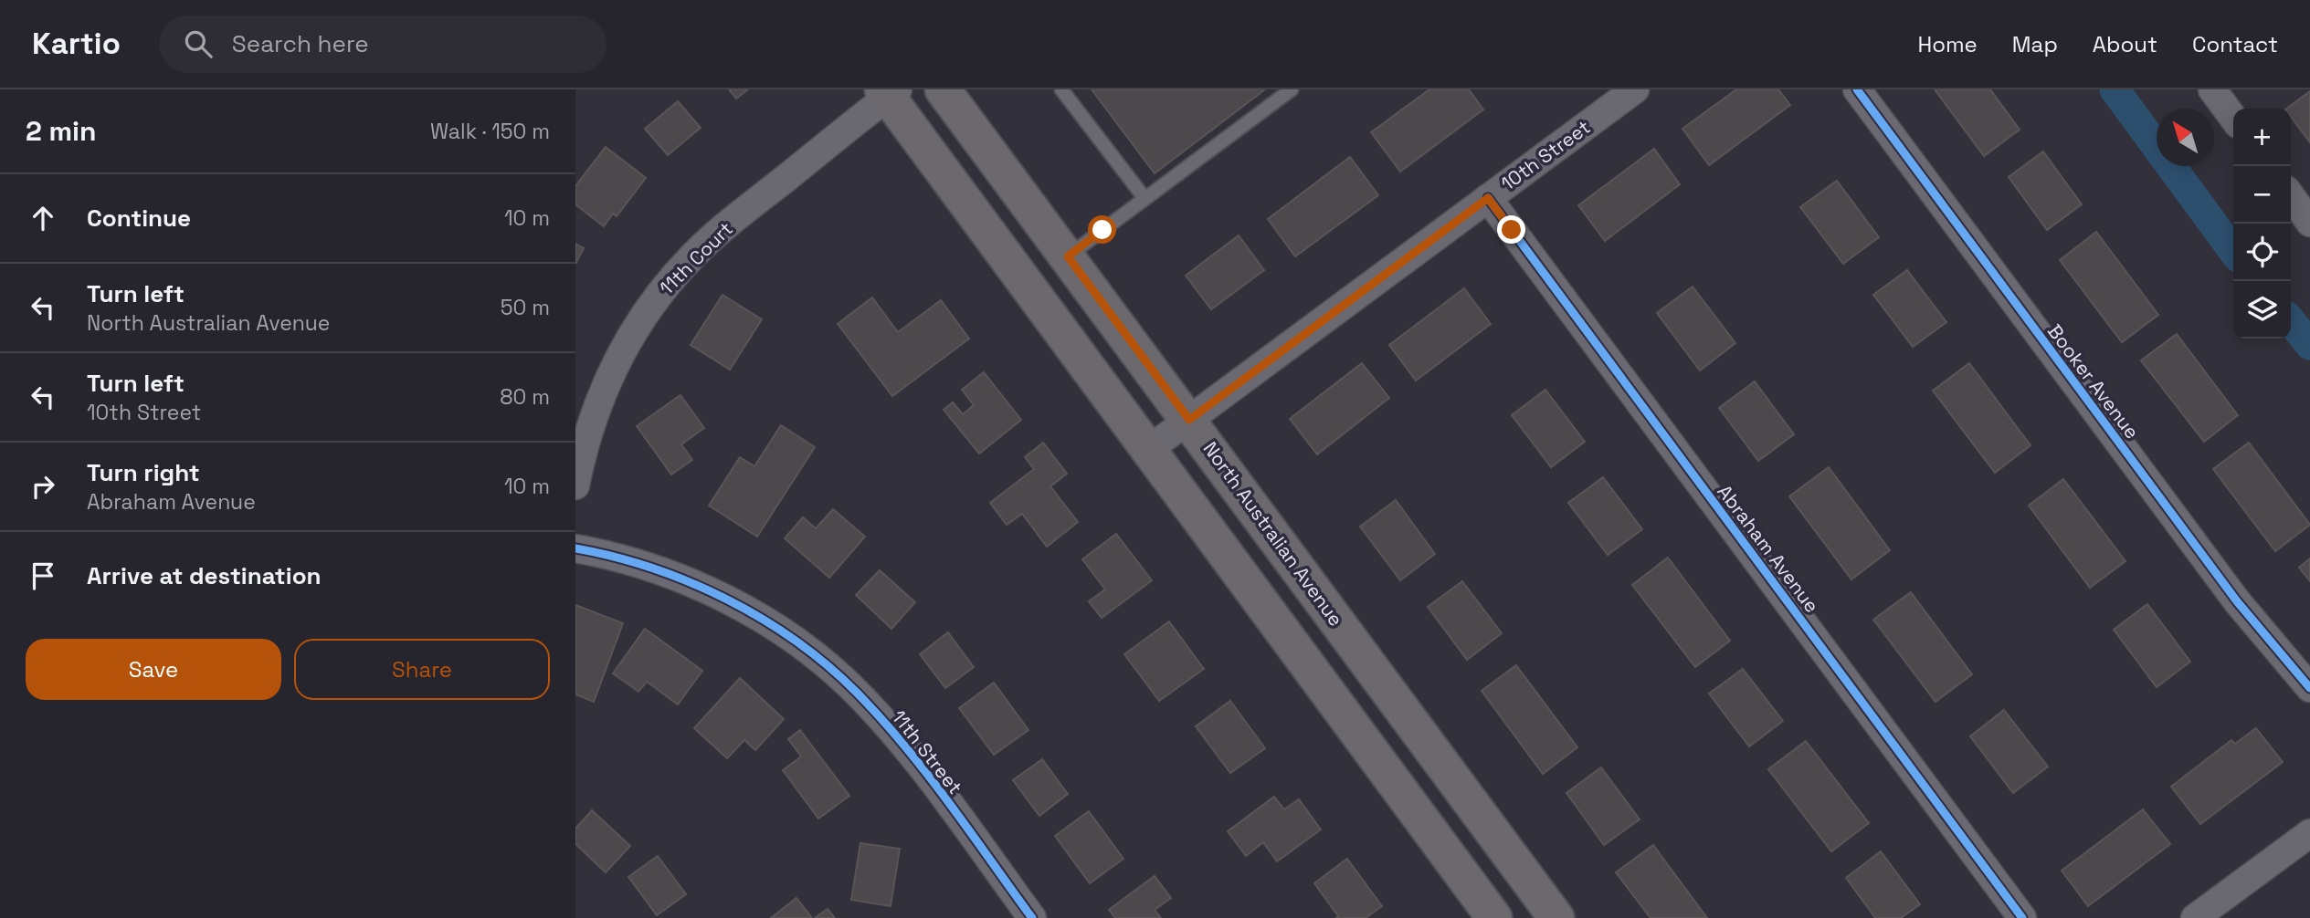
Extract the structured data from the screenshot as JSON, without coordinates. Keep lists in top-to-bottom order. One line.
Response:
{"streets":{"main road":["North Australian Avenue"],"street":["10th Street","11th Court","Booker Avenue","Abraham Avenue","11th Street"]},"crossings":[["10th Street","North Australian Avenue"],["10th Street","Abraham Avenue"]],"north":"top left","page":{"header":"Kartio","search":"Search here","nav":["Home","Map","About","Contact"],"heading":["2 min","Walk · 150 m"],"map_buttons":["+","−"],"list":[["Continue","10 m"],["Turn left","North Australian Avenue","50 m"],["Turn left","10th Street","80 m"],["Turn right","Abraham Avenue","10 m"],"Arrive at destination"],"buttons":["Save","Share"]}}
